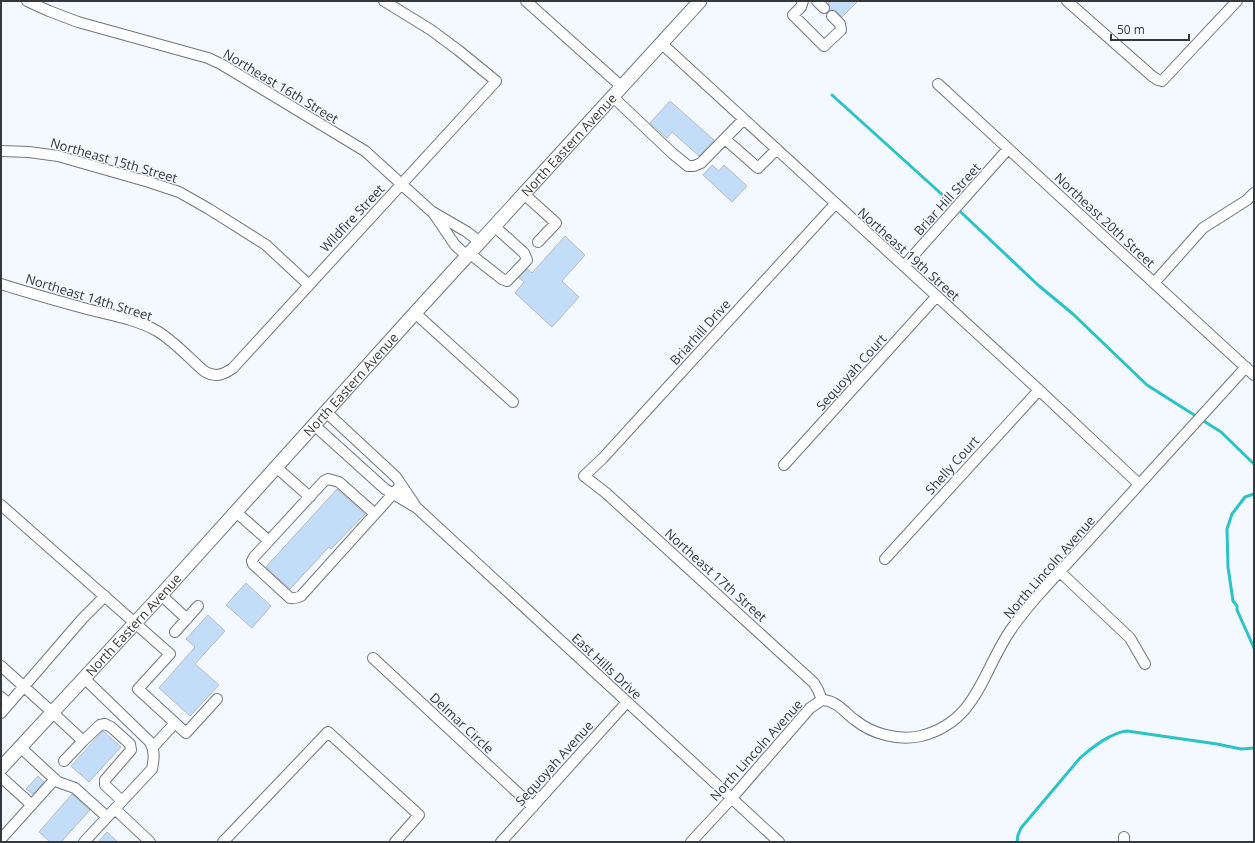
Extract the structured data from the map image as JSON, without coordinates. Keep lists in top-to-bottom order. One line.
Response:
{"streets":{"main road":["North Eastern Avenue"],"street":["Northeast 16th Street","Northeast 15th Street","Briar Hill Street","Wildfire Street","Northeast 20th Street","Northeast 19th Street","Northeast 14th Street","Briarhill Drive","Sequoyah Court","Shelly Court","North Lincoln Avenue","Northeast 17th Street","East Hills Drive","Delmar Circle","Sequoyah Avenue"]},"crossings":[["Northeast 16th Street","North Eastern Avenue"],["Northeast 16th Street","Wildfire Street"],["North Eastern Avenue","Northeast 19th Street"],["North Eastern Avenue","East Hills Drive"],["Northeast 15th Street","Wildfire Street"],["Briar Hill Street","Northeast 20th Street"],["Briar Hill Street","Northeast 19th Street"],["Wildfire Street","Northeast 14th Street"],["Northeast 20th Street","North Lincoln Avenue"],["Northeast 19th Street","Briarhill Drive"],["Northeast 19th Street","Sequoyah Court"],["Northeast 19th Street","Shelly Court"],["Northeast 19th Street","North Lincoln Avenue"],["Briarhill Drive","Northeast 17th Street"],["North Lincoln Avenue","Northeast 17th Street"],["North Lincoln Avenue","East Hills Drive"],["East Hills Drive","Sequoyah Avenue"],["Delmar Circle","Sequoyah Avenue"]],"scale_bar":"50 m"}
